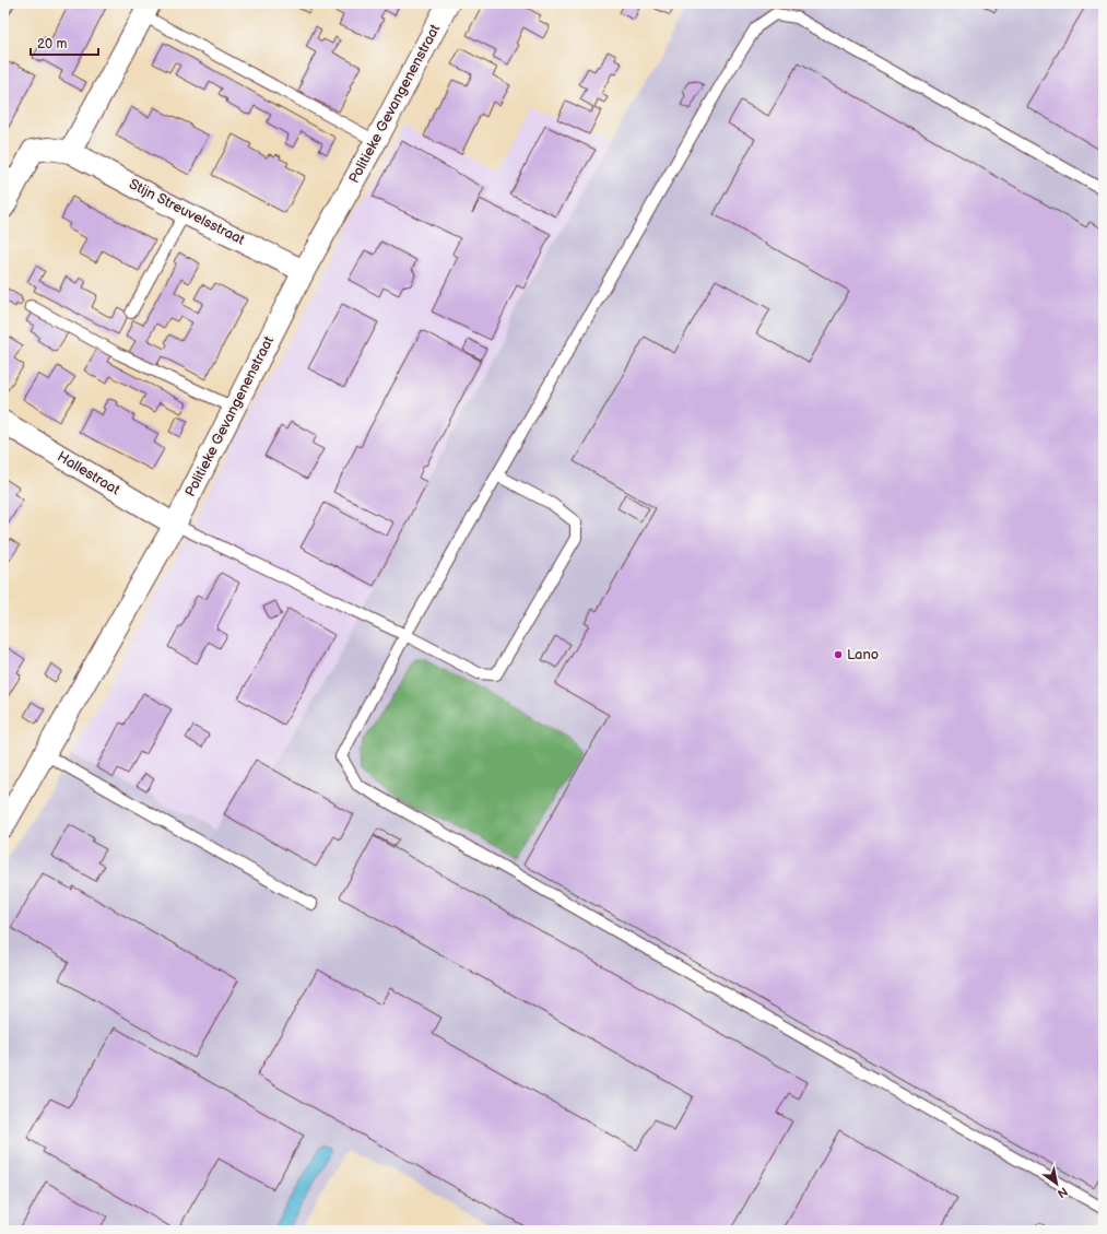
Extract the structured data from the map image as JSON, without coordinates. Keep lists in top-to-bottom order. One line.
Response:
{"streets":{"street":["Politieke Gevangenenstraat","Stijn Streuvelsstraat","Hallestraat"]},"crossings":[["Politieke Gevangenenstraat","Stijn Streuvelsstraat"],["Politieke Gevangenenstraat","Hallestraat"]],"places":["Lano"],"scale_bar":"20 m","north":"bottom right"}
